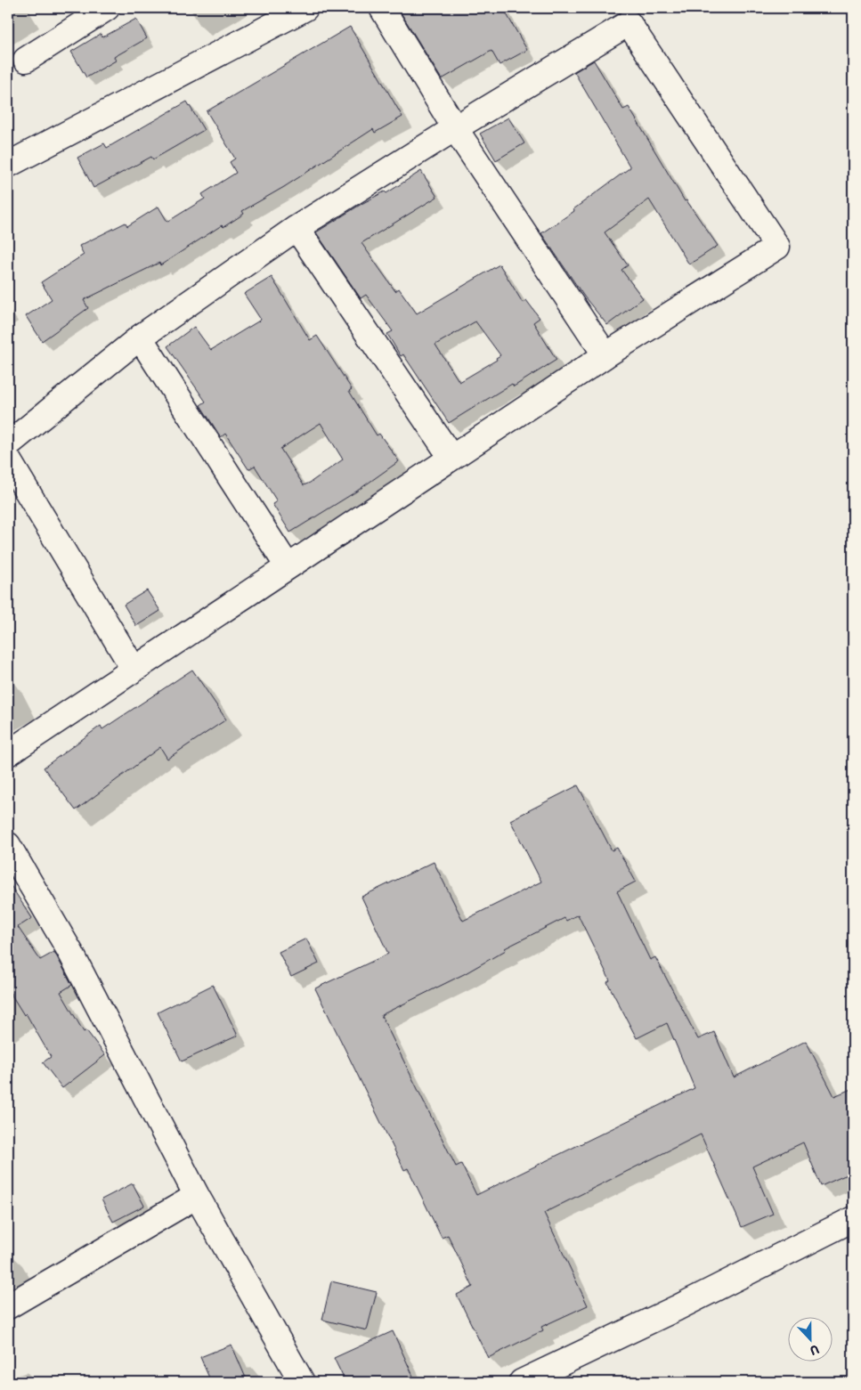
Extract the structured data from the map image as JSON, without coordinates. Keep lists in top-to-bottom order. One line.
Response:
{"north":"bottom"}
